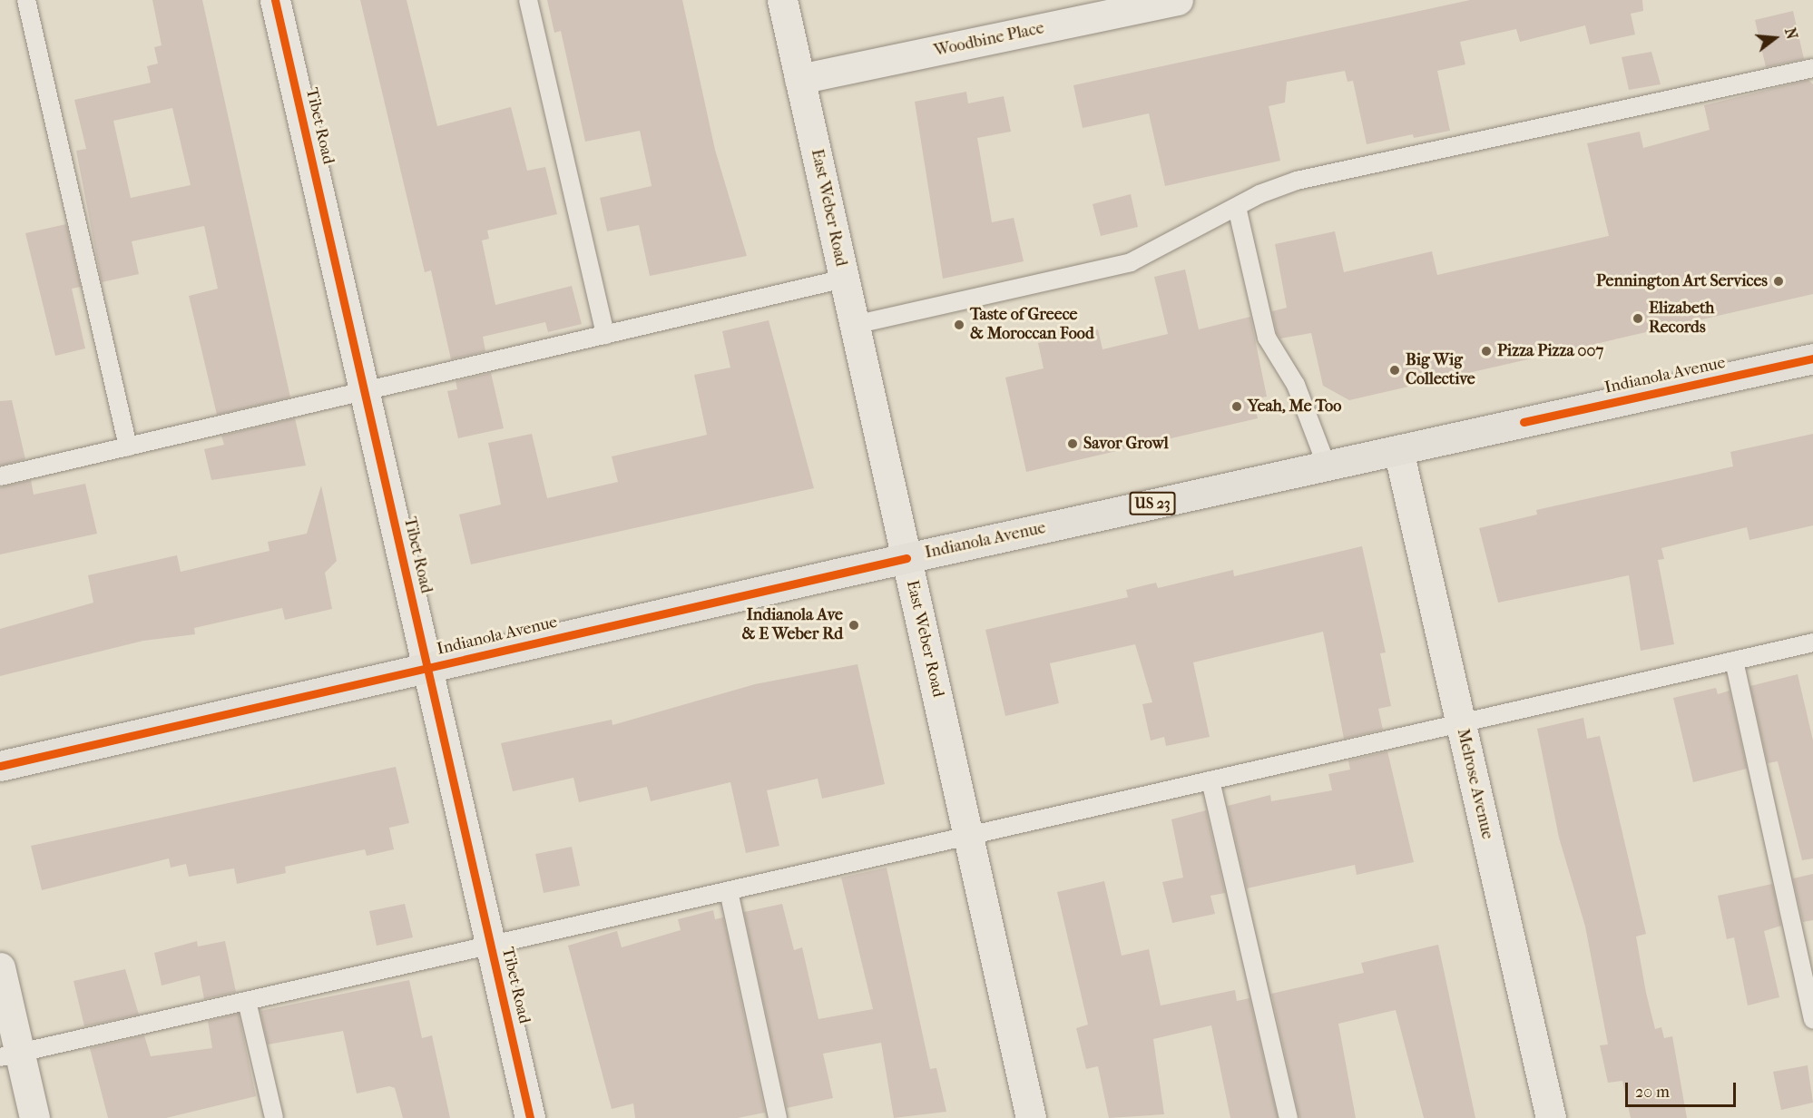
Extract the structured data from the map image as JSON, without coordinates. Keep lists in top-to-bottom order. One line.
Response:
{"streets":{"main road":["Indianola Avenue","US 23"],"street":["Woodbine Place","Tibet Road","East Weber Road","Melrose Avenue"]},"crossings":[["Woodbine Place","East Weber Road"],["Tibet Road","Indianola Avenue"],["East Weber Road","Indianola Avenue"],["Indianola Avenue","Melrose Avenue"]],"places":["Pennington Art Services","Elizabeth Records","Taste of Greece & Moroccan Food","Pizza Pizza 007","Big Wig Collective","Yeah, Me Too","Savor Growl","Indianola Ave & E Weber Rd"],"scale_bar":"20 m","north":"right"}
